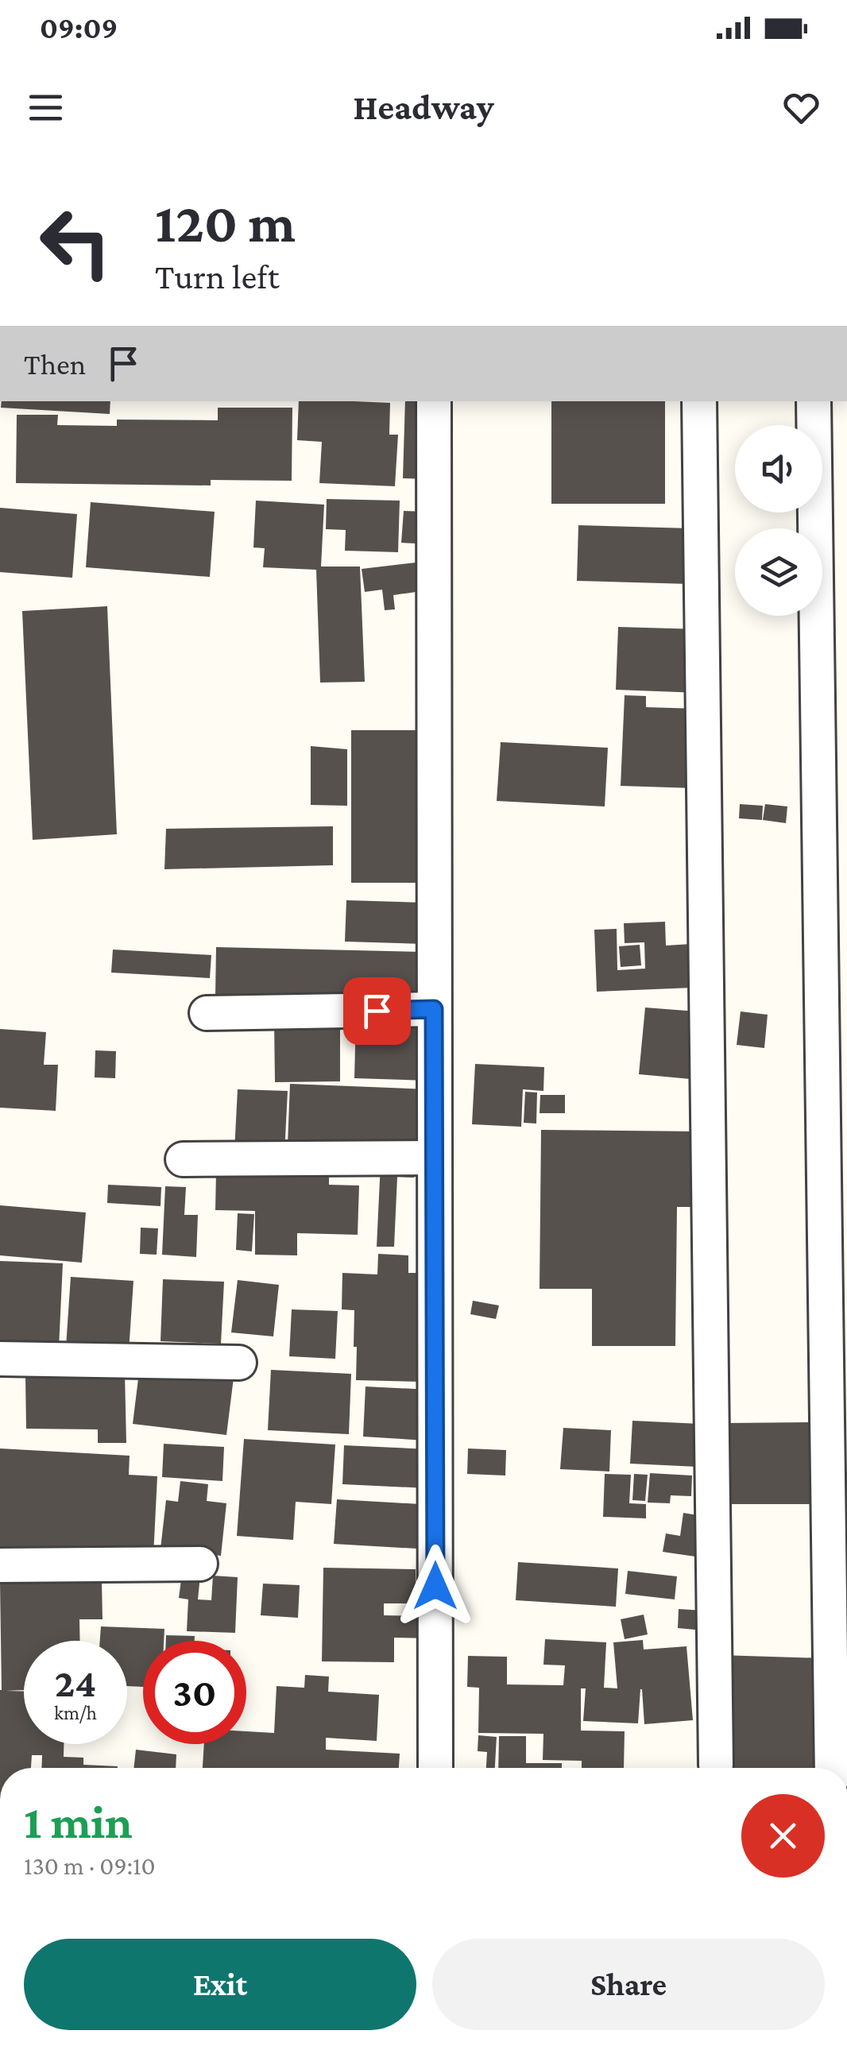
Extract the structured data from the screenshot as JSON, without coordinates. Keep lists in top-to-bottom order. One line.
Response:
{"page":{"status":"09:09","header":"Headway","turn":["120 m","Turn left"],"then":"Then","speed":"24 km/h","limit":"30","heading":["1 min","130 m · 09:10"],"buttons":["Exit","Share"]}}
